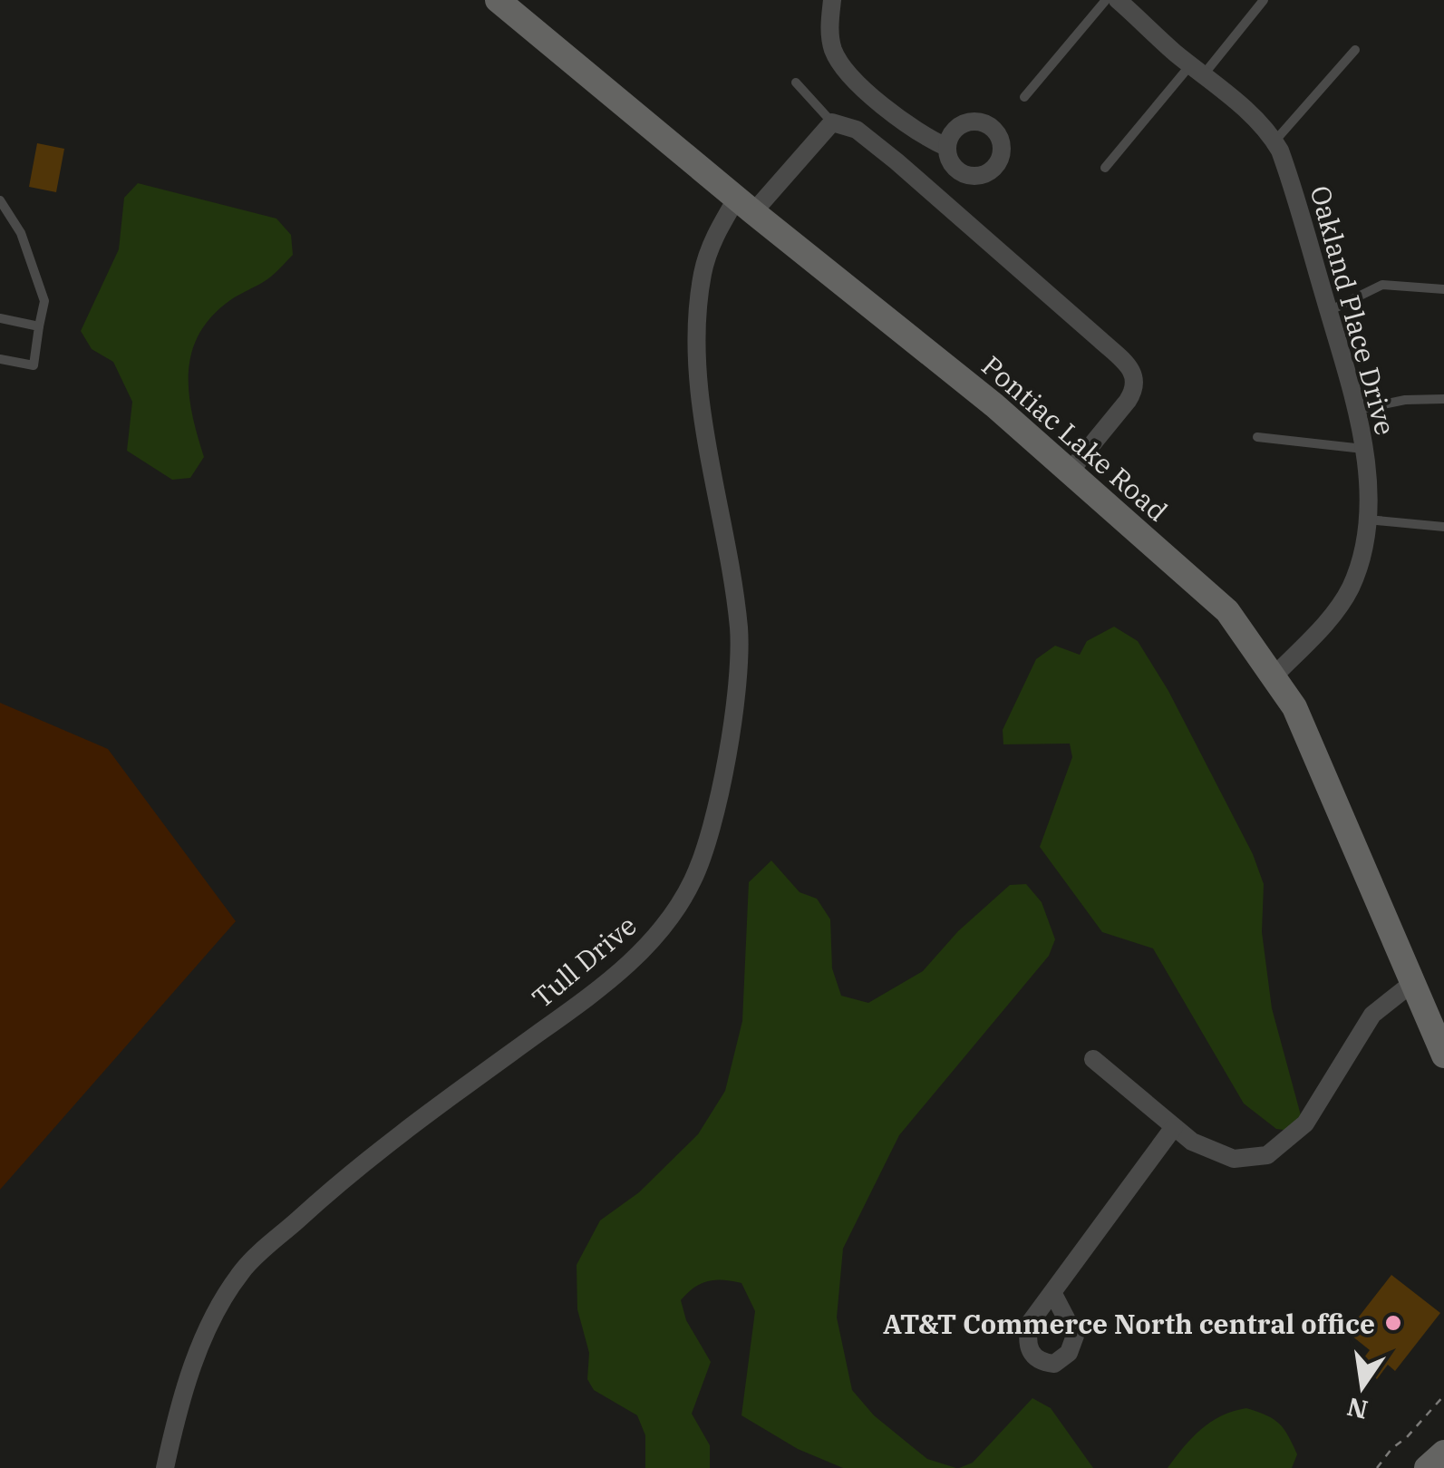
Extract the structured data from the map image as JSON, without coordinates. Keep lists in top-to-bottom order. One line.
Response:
{"streets":{"street":["Oakland Place Drive","Pontiac Lake Road","Tull Drive"]},"crossings":[["Oakland Place Drive","Pontiac Lake Road"],["Pontiac Lake Road","Tull Drive"]],"places":["AT&T Commerce North central office"],"north":"bottom"}
